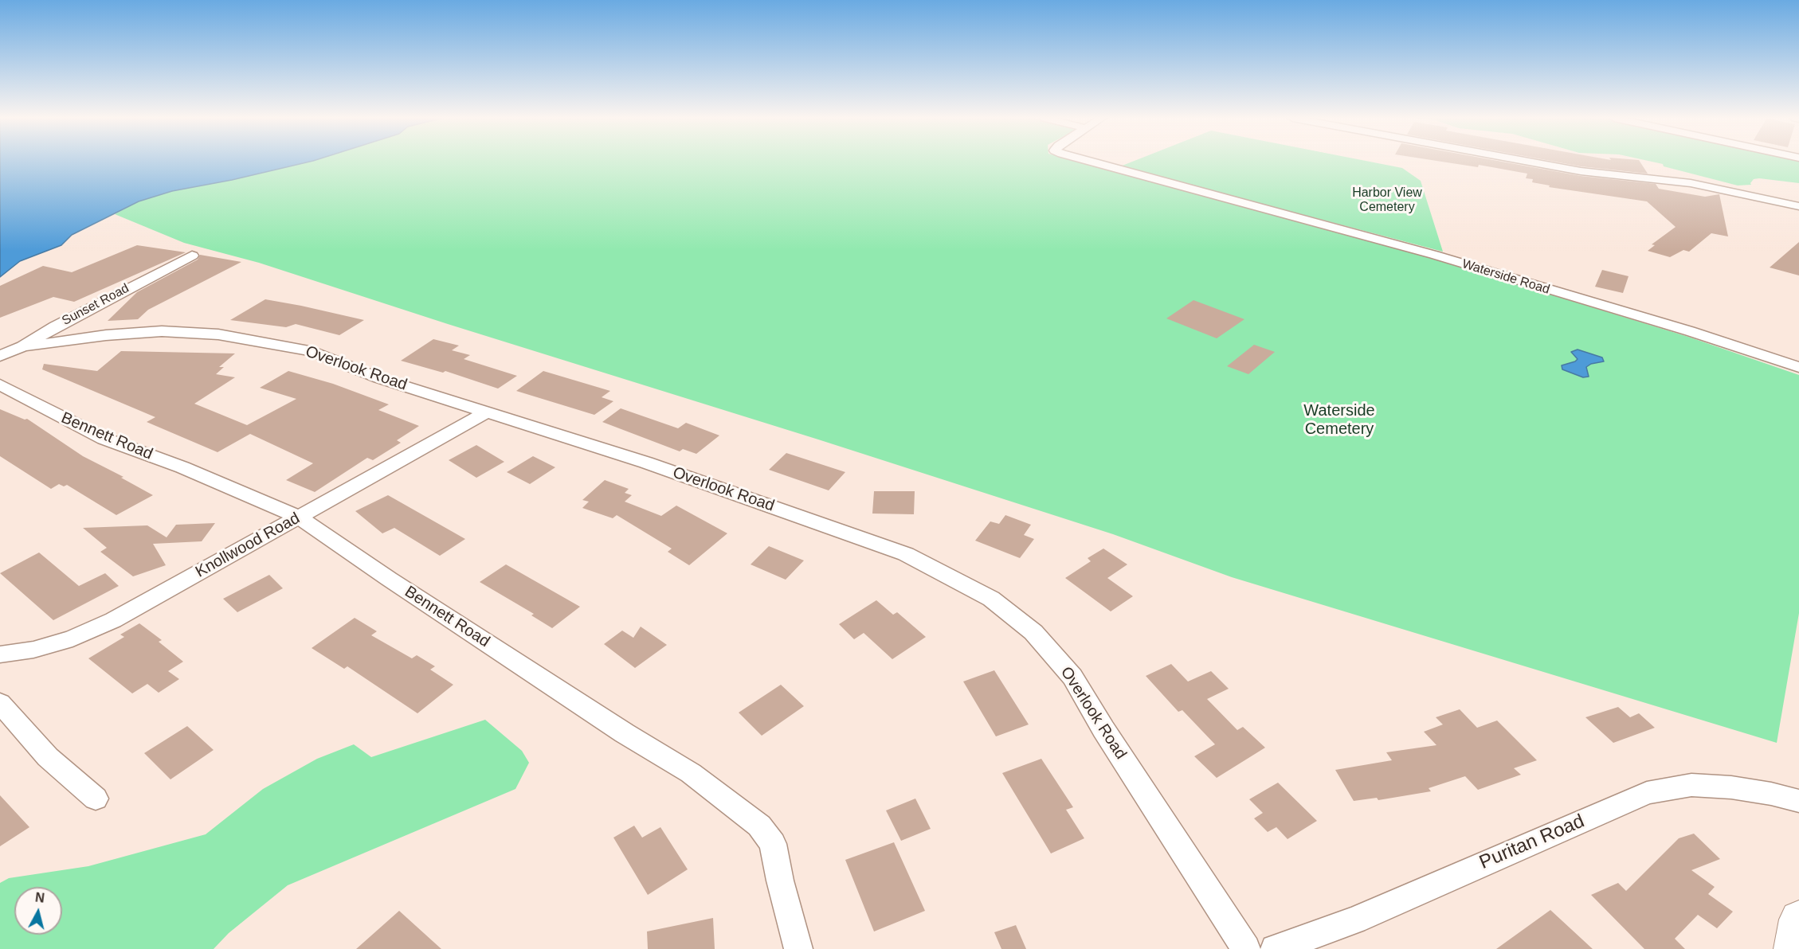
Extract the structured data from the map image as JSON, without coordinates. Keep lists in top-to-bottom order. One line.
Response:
{"streets":{"street":["Waterside Road","Sunset Road","Overlook Road","Bennett Road","Knollwood Road","Puritan Road"]},"crossings":[["Sunset Road","Overlook Road"],["Overlook Road","Knollwood Road"],["Bennett Road","Knollwood Road"]],"parks":["Harbor View Cemetery","Waterside Cemetery"],"north":"top"}
